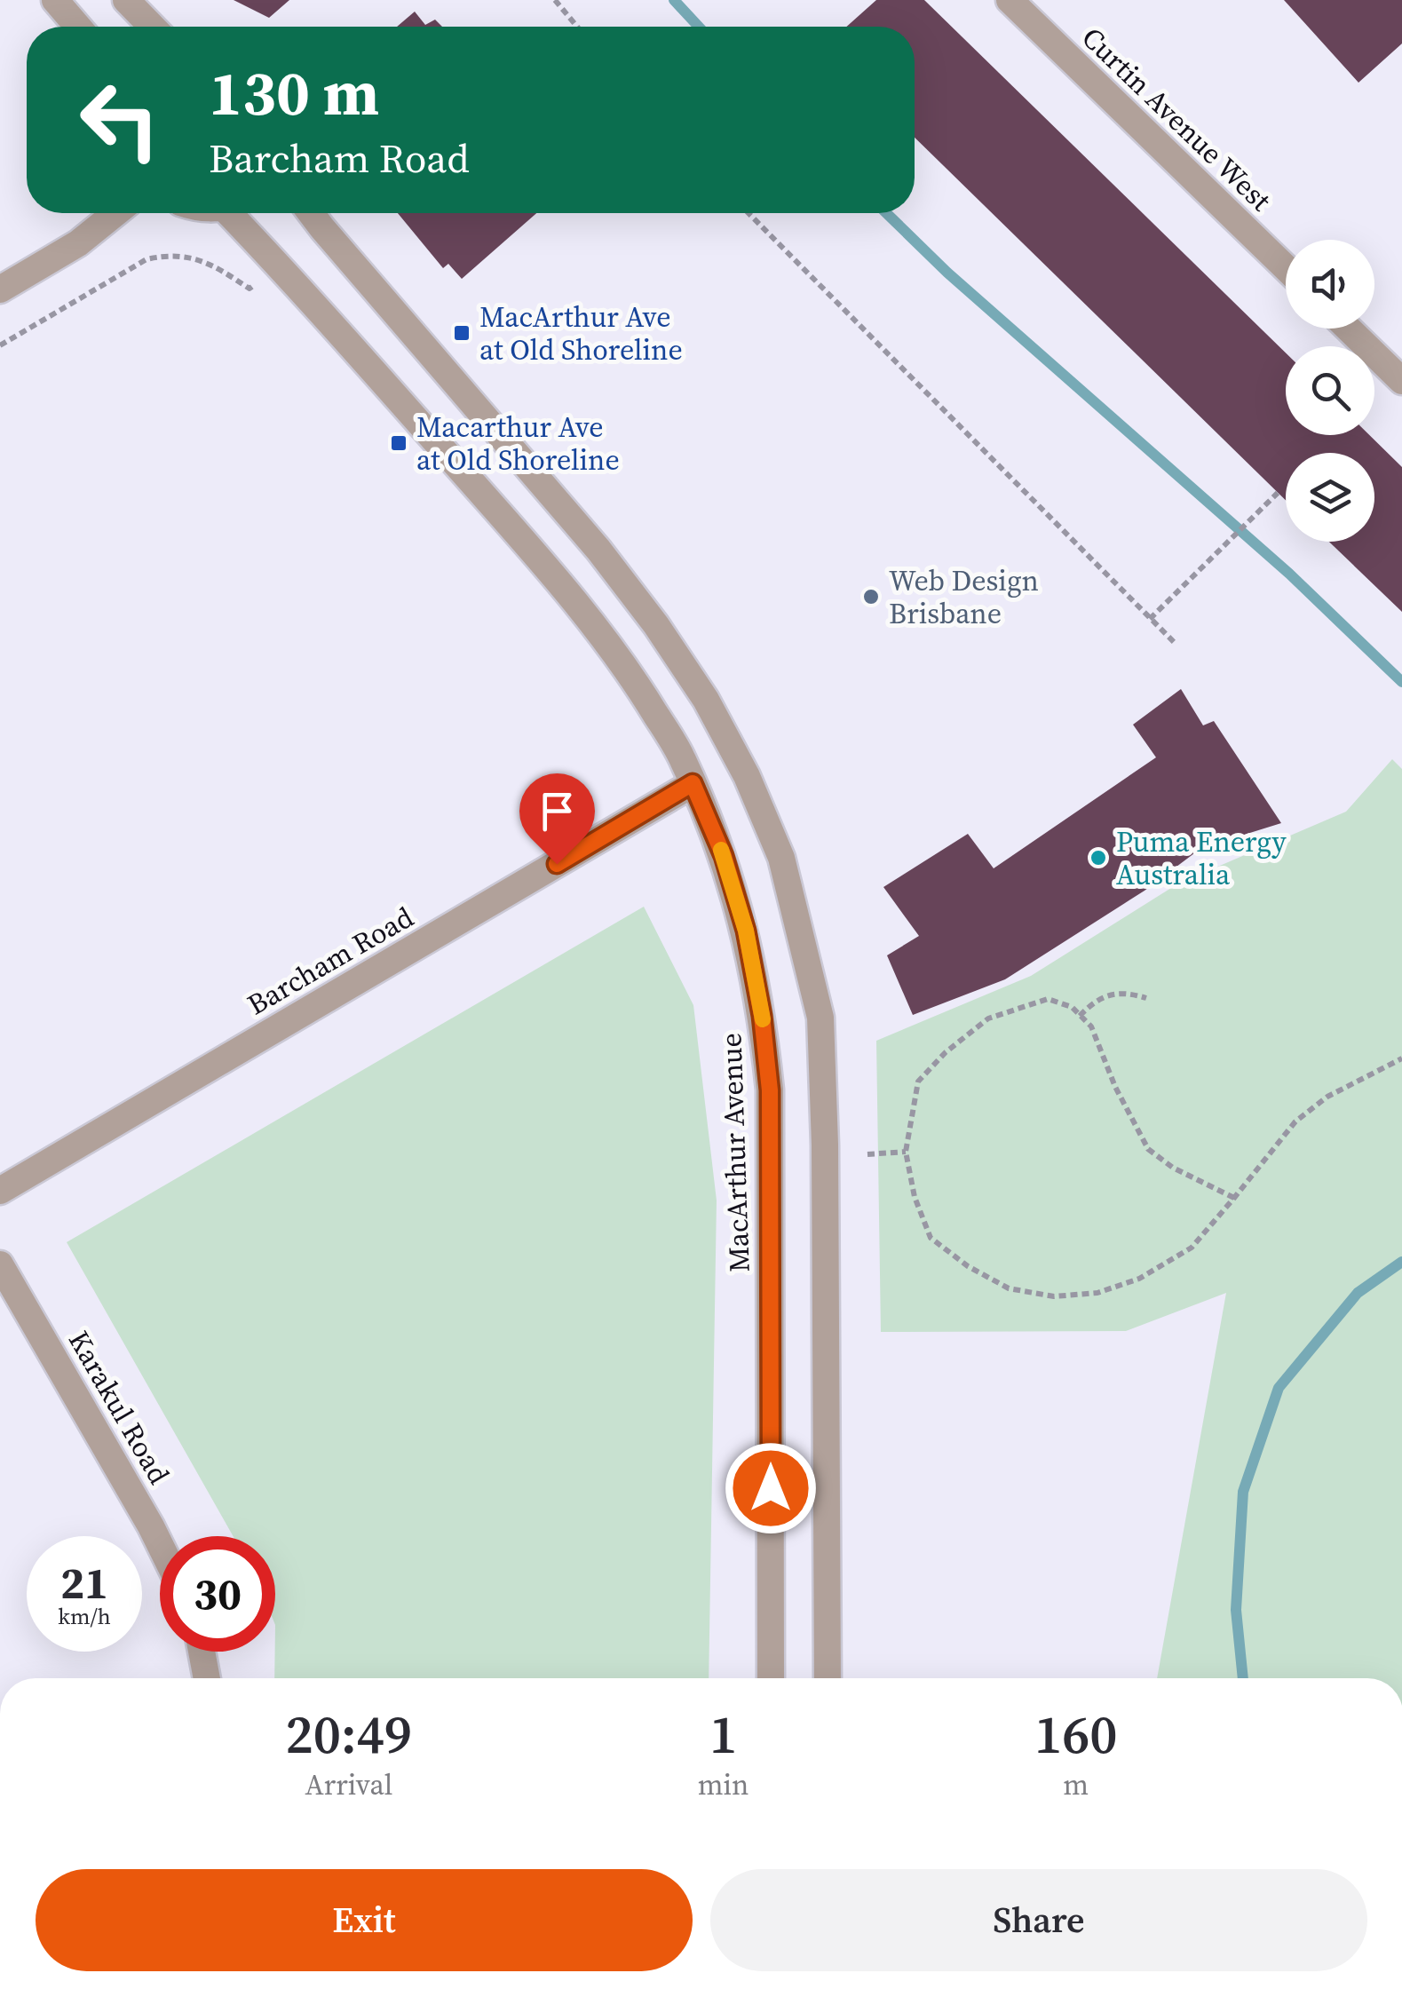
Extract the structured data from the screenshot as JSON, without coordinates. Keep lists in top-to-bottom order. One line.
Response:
{"streets":{"street":["Curtin Avenue West","Barcham Road","MacArthur Avenue","Karakul Road"]},"crossings":[["Barcham Road","MacArthur Avenue"]],"places":{"transit":["MacArthur Ave at Old Shoreline","Macarthur Ave at Old Shoreline"],"other":["Web Design Brisbane","Puma Energy Australia"]},"page":{"turn":["130 m","Barcham Road"],"speed":"21 km/h","limit":"30","eta":["20:49","Arrival","1","min","160","m"],"buttons":["Exit","Share"]}}
